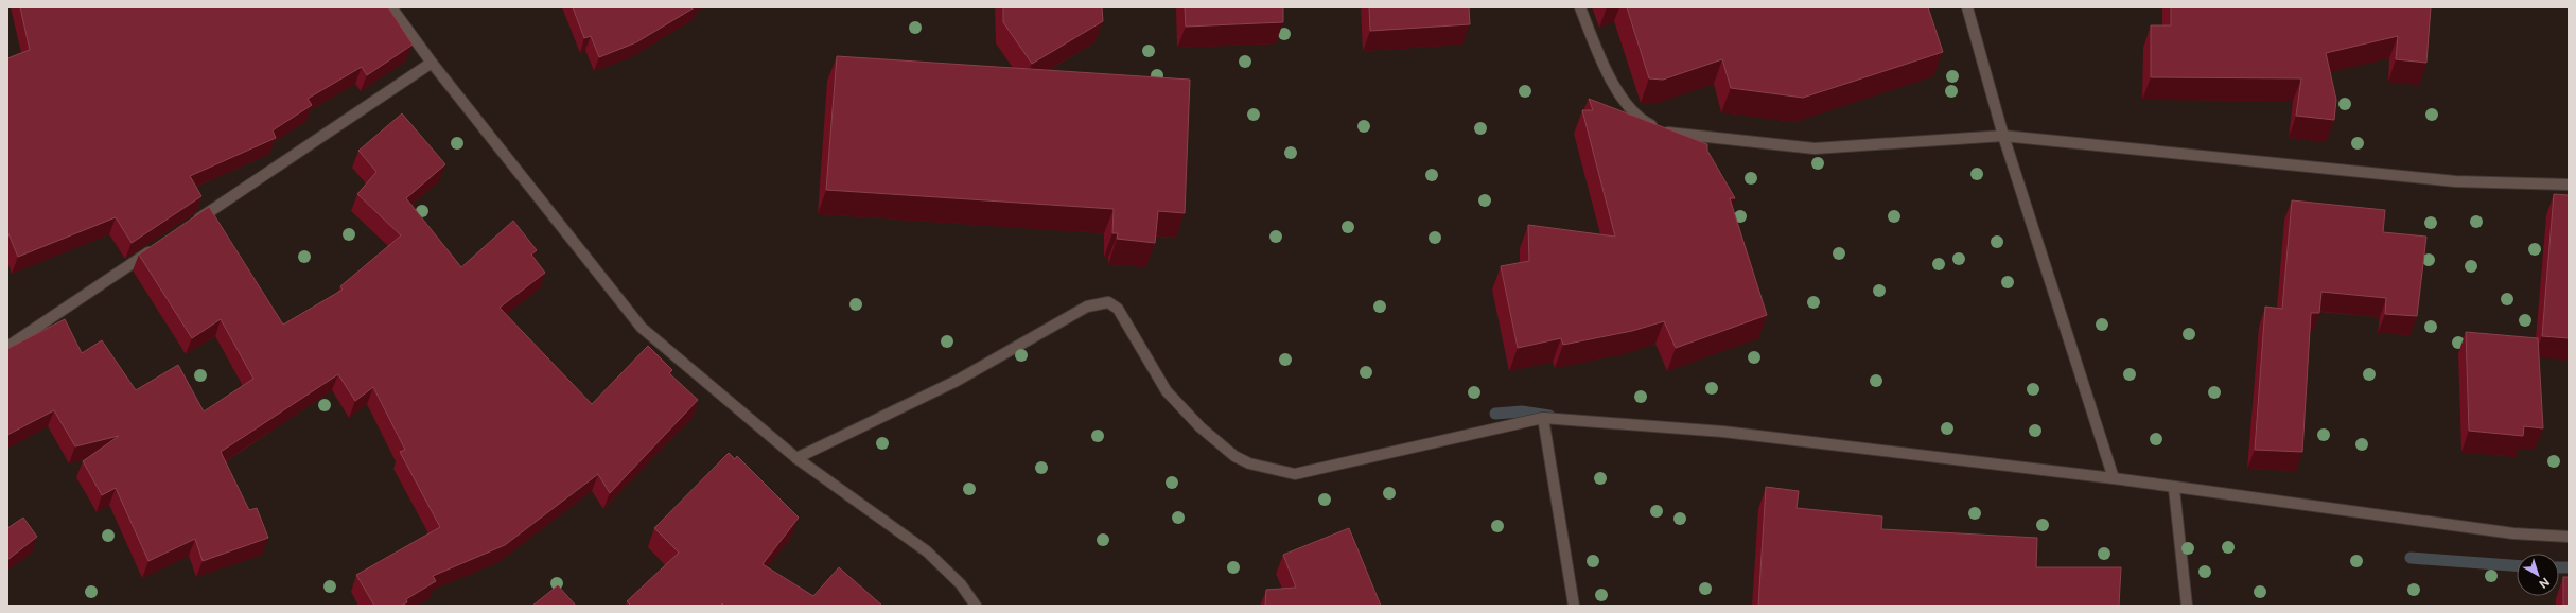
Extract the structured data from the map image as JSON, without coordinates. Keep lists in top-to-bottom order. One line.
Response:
{"north":"bottom right"}
